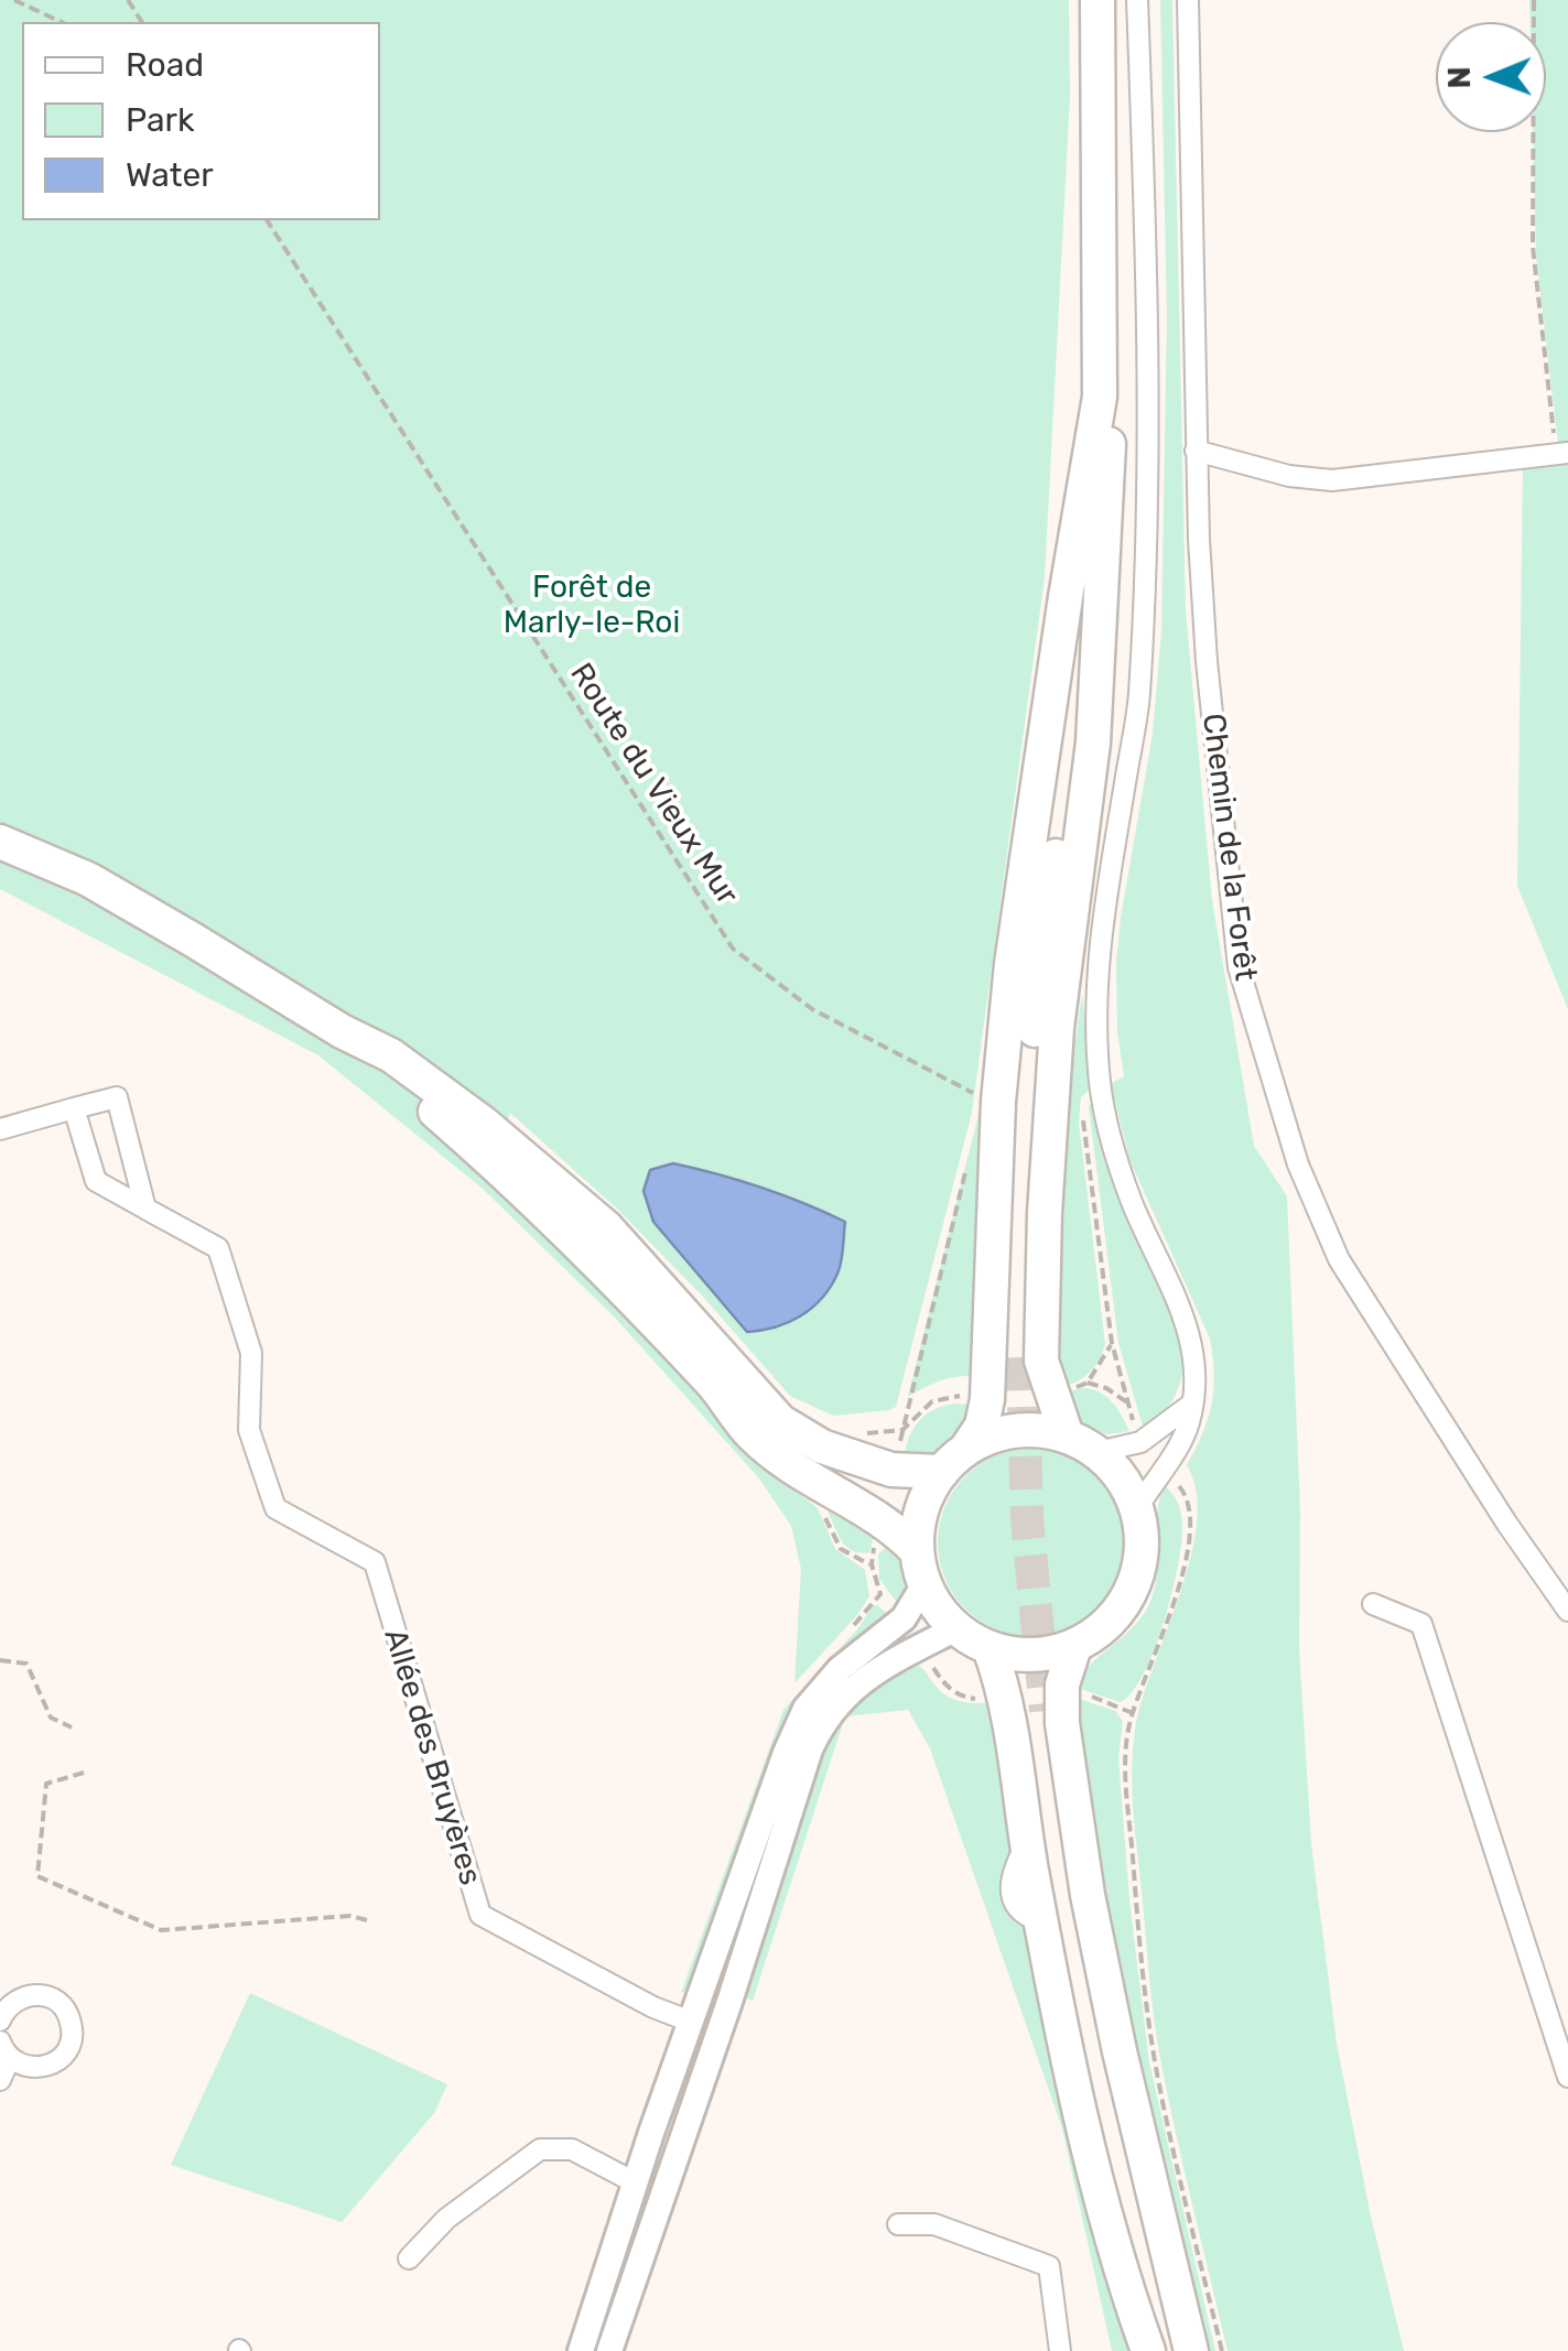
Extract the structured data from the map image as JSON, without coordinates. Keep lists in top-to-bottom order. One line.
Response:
{"streets":{"street":["Chemin de la Forêt","Allée des Bruyères"],"path":["Route du Vieux Mur"]},"parks":["Forêt de Marly-le-Roi"],"legend":["Road","Park","Water"],"north":"left"}
